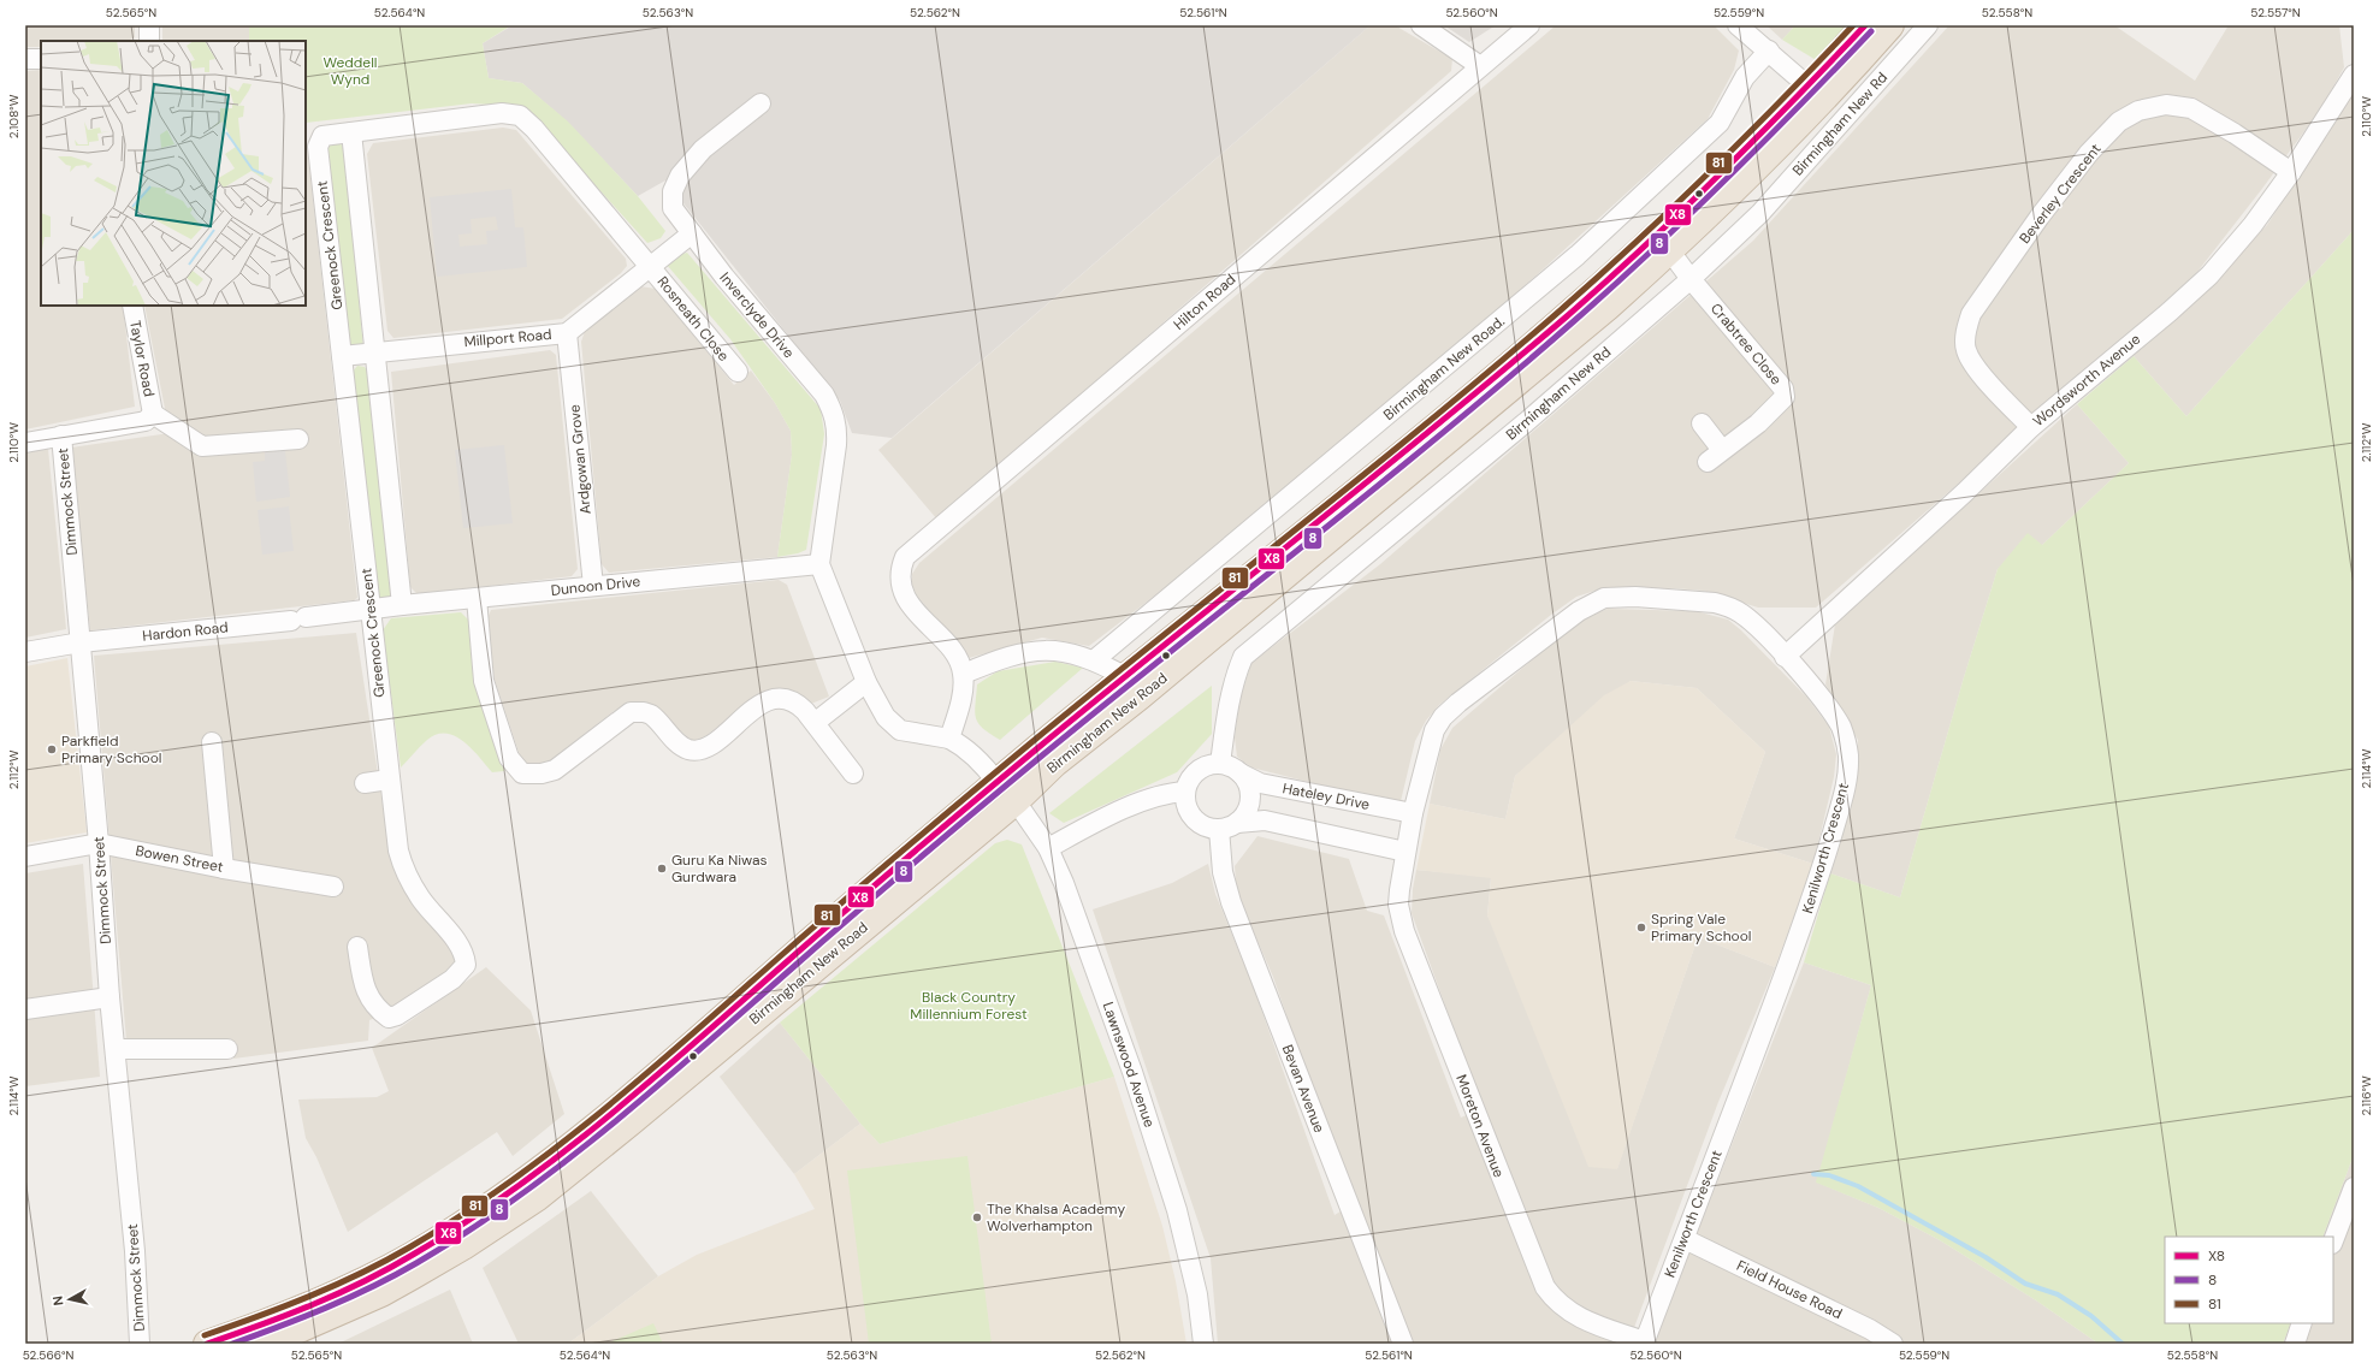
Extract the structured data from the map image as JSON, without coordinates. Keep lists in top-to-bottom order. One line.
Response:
{"streets":{"highway":["Birmingham New Road"],"street":["Birmingham New Rd","Beverley Crescent","Greenock Crescent","Hilton Road","Inverclyde Drive","Rosneath Close","Millport Road","Crabtree Close","Taylor Road","Birmingham New Road.","Wordsworth Avenue","Ardgowan Grove","Dimmock Street","Dunoon Drive","Hardon Road","Hateley Drive","Kenilworth Crescent","Bowen Street","Lawnswood Avenue","Bevan Avenue","Moreton Avenue","Field House Road"]},"crossings":[["Birmingham New Rd","Crabtree Close"],["Birmingham New Rd","Hateley Drive"],["Birmingham New Rd","Bevan Avenue"],["Beverley Crescent","Wordsworth Avenue"],["Greenock Crescent","Rosneath Close"],["Greenock Crescent","Millport Road"],["Greenock Crescent","Dunoon Drive"],["Greenock Crescent","Hardon Road"],["Inverclyde Drive","Millport Road"],["Inverclyde Drive","Dunoon Drive"],["Rosneath Close","Millport Road"],["Millport Road","Ardgowan Grove"],["Crabtree Close","Birmingham New Road"],["Wordsworth Avenue","Kenilworth Crescent"],["Ardgowan Grove","Dunoon Drive"],["Dimmock Street","Hardon Road"],["Dimmock Street","Bowen Street"],["Dunoon Drive","Hardon Road"],["Birmingham New Road","Lawnswood Avenue"],["Hateley Drive","Kenilworth Crescent"],["Hateley Drive","Bevan Avenue"],["Kenilworth Crescent","Moreton Avenue"],["Kenilworth Crescent","Field House Road"]],"parks":["Weddell Wynd","Black Country Millennium Forest"],"places":["Parkfield Primary School","Guru Ka Niwas Gurdwara","Spring Vale Primary School","The Khalsa Academy Wolverhampton"],"lines":["transit line X8","transit line 81","transit line 8"],"legend":["X8","8","81"],"north":"left","coordinates":["52.565°N","52.564°N","52.563°N","52.562°N","52.561°N","52.560°N","52.559°N","52.558°N","52.557°N","2.110°W","2.108°W","2.112°W","2.114°W","2.116°W","52.566°N"]}
